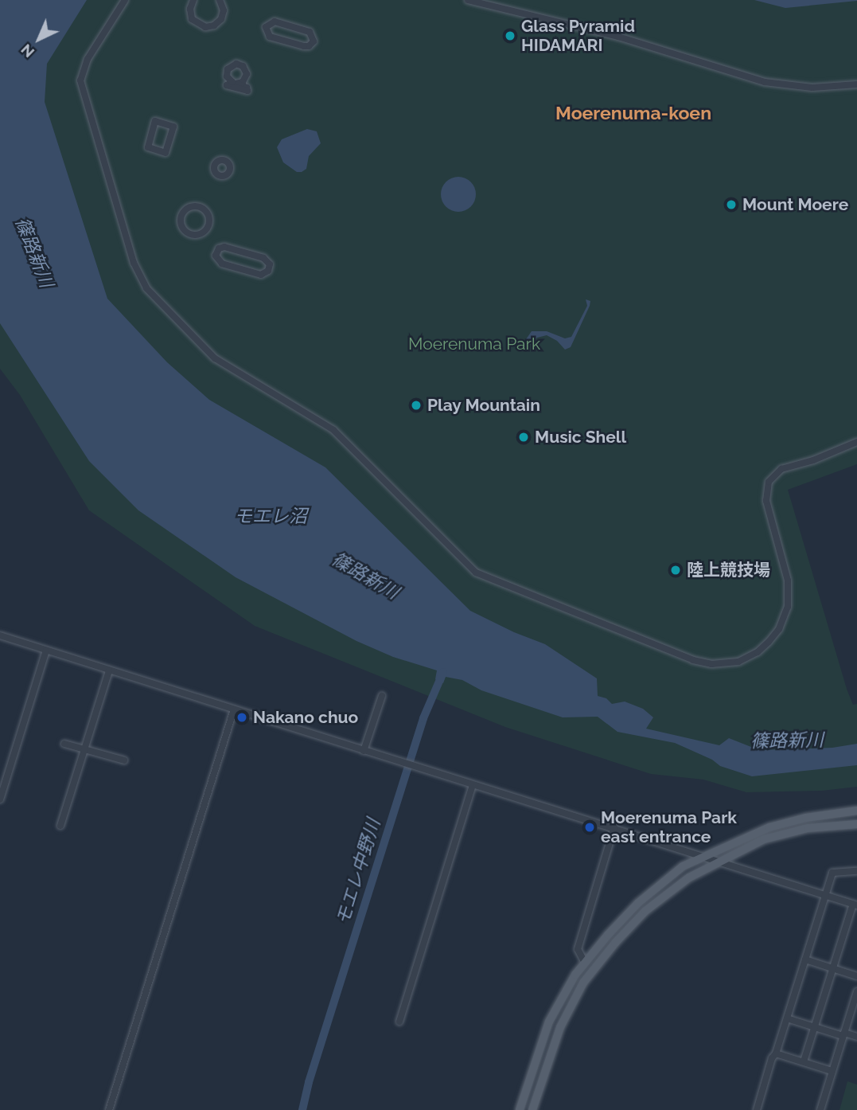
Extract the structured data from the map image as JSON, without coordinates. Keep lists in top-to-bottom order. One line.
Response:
{"districts":["Moerenuma-koen"],"water":["篠路新川","モエレ沼","モエレ中野川"],"parks":["Moerenuma Park"],"places":["Glass Pyramid HIDAMARI","Mount Moere","Play Mountain","Music Shell","陸上競技場","Nakano chuo","Moerenuma Park east entrance"],"north":"bottom left"}
